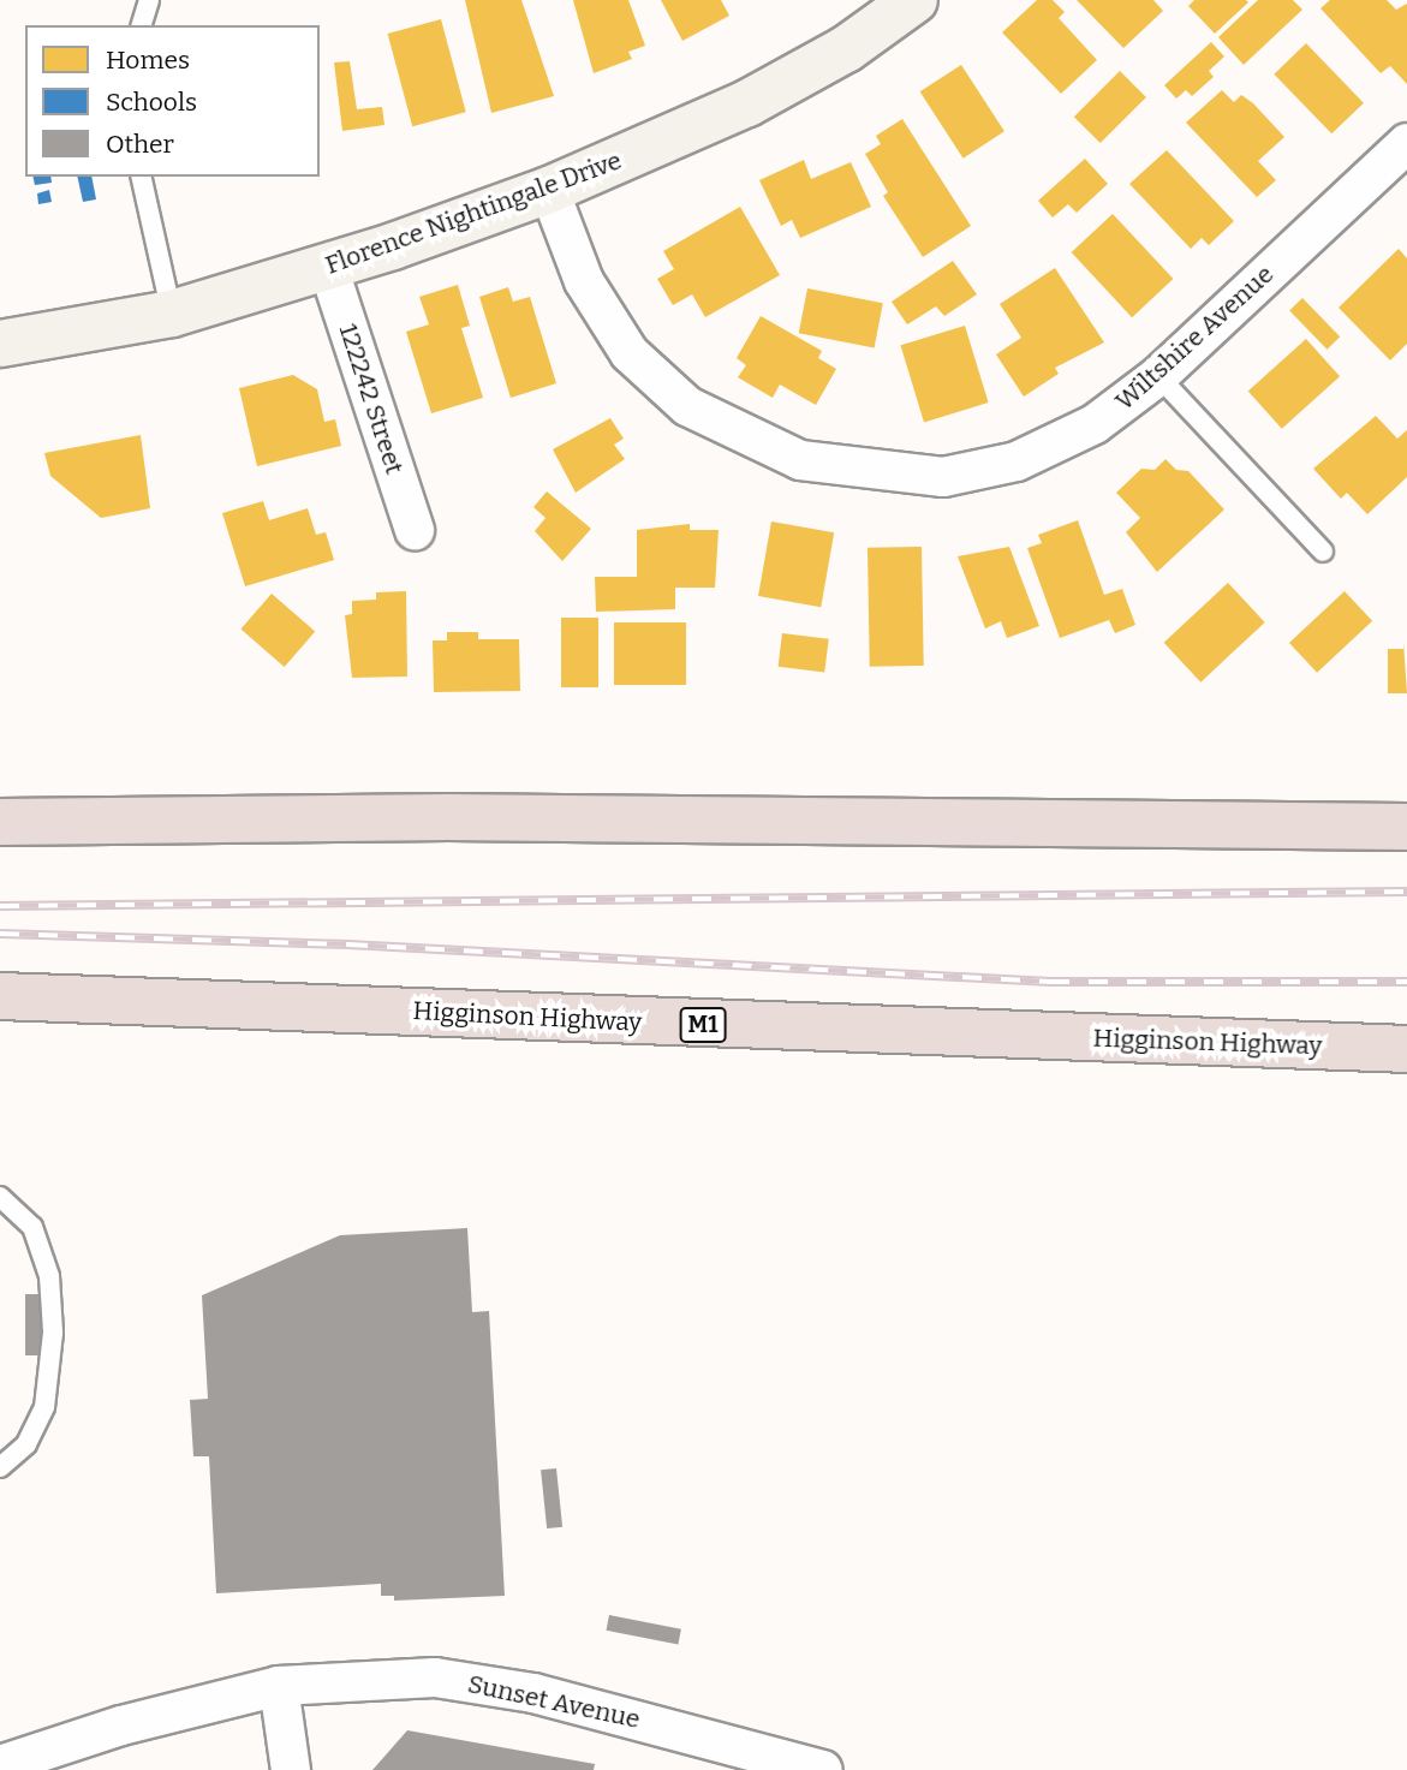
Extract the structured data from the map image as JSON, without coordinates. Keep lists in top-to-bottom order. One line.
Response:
{"streets":{"highway":["Higginson Highway","M1"],"street":["Florence Nightingale Drive","Wiltshire Avenue","122242 Street","Sunset Avenue"]},"crossings":[["Florence Nightingale Drive","Wiltshire Avenue"],["Florence Nightingale Drive","122242 Street"]],"legend":["Homes","Schools","Other"]}
